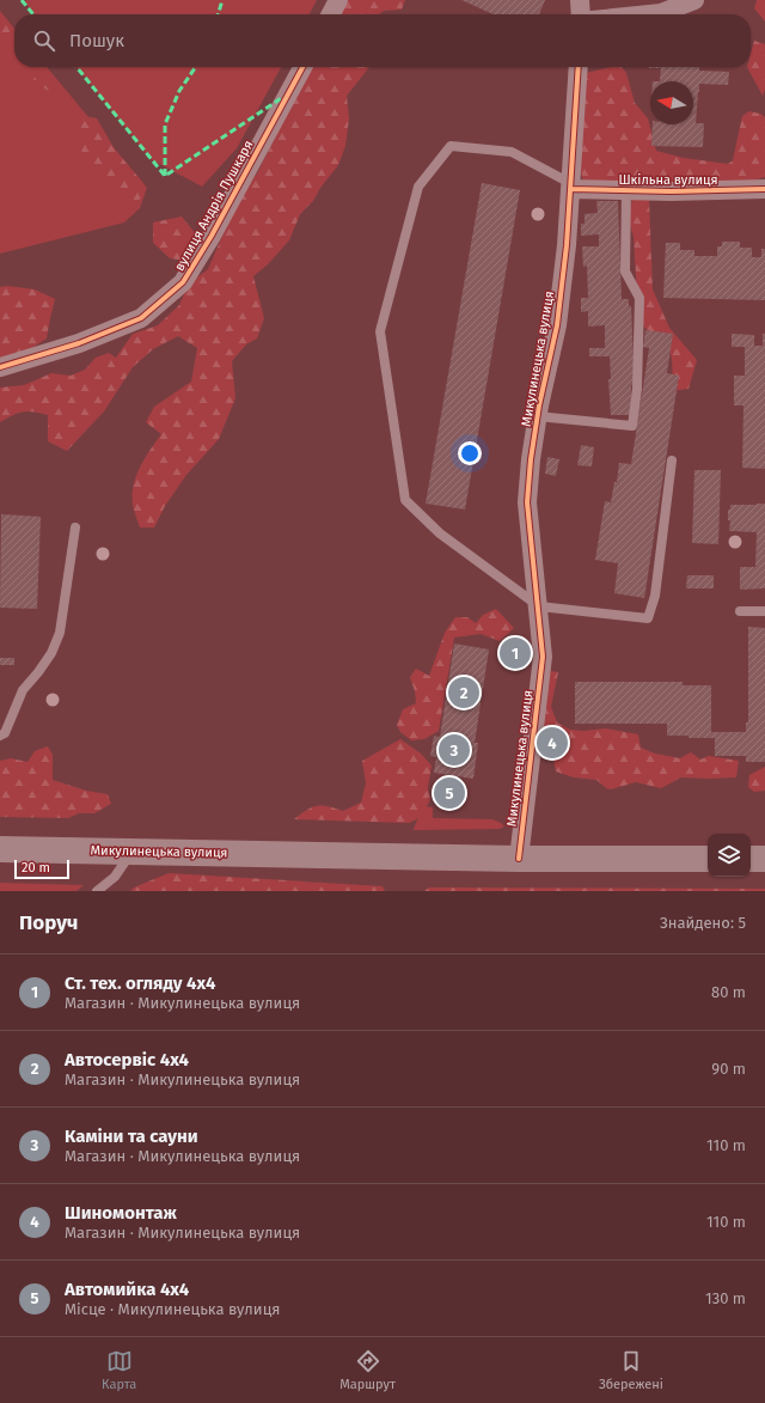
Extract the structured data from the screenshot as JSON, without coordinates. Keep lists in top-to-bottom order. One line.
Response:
{"streets":{"highway":["Микулинецька вулиця"],"street":["Шкільна вулиця","вулиця Андрія Пушкаря"]},"crossings":[["Шкільна вулиця","Микулинецька вулиця"]],"scale_bar":"20 m","north":"left","page":{"search":"Пошук","pins":["1","2","4","3","5"],"scale":"20 m","heading":["Поруч","Знайдено: 5"],"list":[{"mark":"1","name":"Ст. тех. огляду 4х4","note":"Магазин · Микулинецька вулиця","value":"80 m"},{"mark":"2","name":"Автосервіс 4х4","note":"Магазин · Микулинецька вулиця","value":"90 m"},{"mark":"3","name":"Каміни та сауни","note":"Магазин · Микулинецька вулиця","value":"110 m"},{"mark":"4","name":"Шиномонтаж","note":"Магазин · Микулинецька вулиця","value":"110 m"},{"mark":"5","name":"Автомийка 4х4","note":"Місце · Микулинецька вулиця","value":"130 m"}],"nav":["Карта","Маршрут","Збережені"]}}
